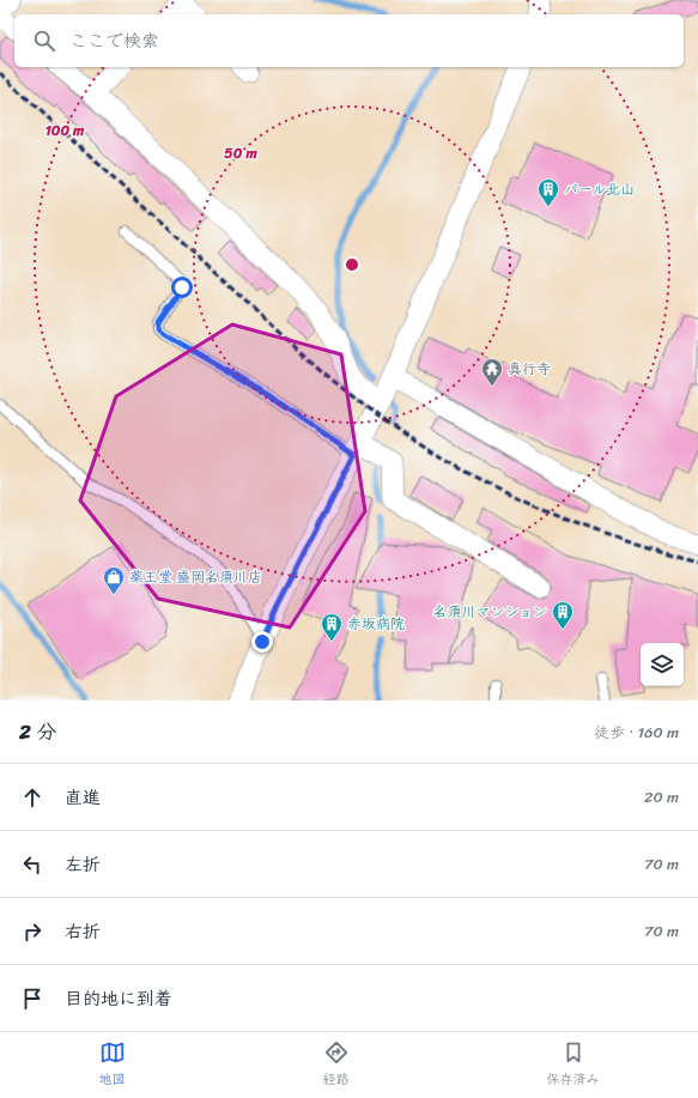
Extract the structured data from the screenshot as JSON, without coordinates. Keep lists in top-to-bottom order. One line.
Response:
{"places":{"building":["パール北山","名須川マンション","赤坂病院"],"temple":["真行寺"],"shop":["薬王堂 盛岡名須川店"]},"page":{"search":"ここで検索","heading":["2 分","徒歩 · 160 m"],"list":[["直進","20 m"],["左折","70 m"],["右折","70 m"],"目的地に到着"],"nav":["地図","経路","保存済み"]},"rings":["100 m","50 m"]}
